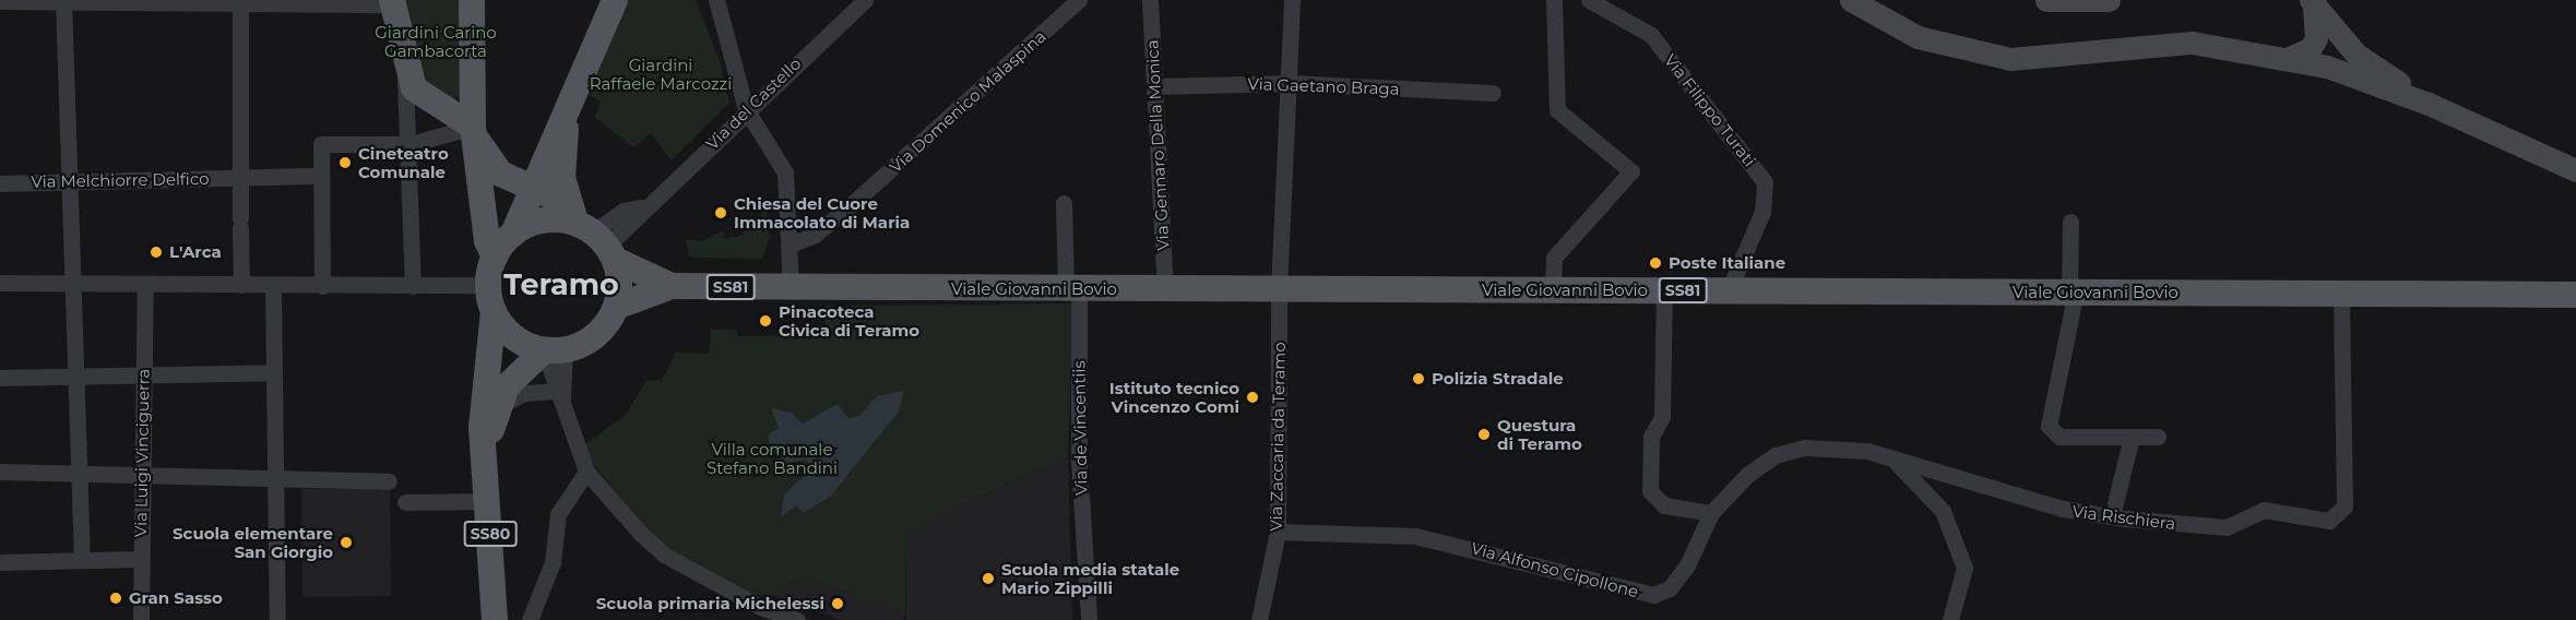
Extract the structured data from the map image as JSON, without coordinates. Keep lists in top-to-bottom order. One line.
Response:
{"streets":{"main road":["SS81","Viale Giovanni Bovio","SS80"],"street":["Via Gaetano Braga","Via Domenico Malaspina","Via del Castello","Via Filippo Turati","Via Gennaro Della Monica","Via Melchiorre Delfico","Via de Vincentiis","Via Zaccaria da Teramo","Via Luigi Vinciguerra","Via Rischiera","Via Alfonso Cipollone"]},"crossings":[["Via Gaetano Braga","Via Gennaro Della Monica"],["Via Gaetano Braga","Via Zaccaria da Teramo"],["Via del Castello","SS81"],["Via del Castello","SS80"],["Via Filippo Turati","Viale Giovanni Bovio"],["Via Gennaro Della Monica","Viale Giovanni Bovio"],["SS81","Viale Giovanni Bovio"],["SS81","SS80"],["Viale Giovanni Bovio","Via de Vincentiis"],["Viale Giovanni Bovio","Via Zaccaria da Teramo"],["Viale Giovanni Bovio","Via Rischiera"],["Via Zaccaria da Teramo","Via Alfonso Cipollone"],["Via Rischiera","Via Alfonso Cipollone"]],"districts":["Teramo"],"parks":["Giardini Carino Gambacorta","Giardini Raffaele Marcozzi","Villa comunale Stefano Bandini"],"places":["Cineteatro Comunale","Chiesa del Cuore Immacolato di Maria","L'Arca","Poste Italiane","Pinacoteca Civica di Teramo","Polizia Stradale","Istituto tecnico Vincenzo Comi","Questura di Teramo","Scuola elementare San Giorgio","Scuola media statale Mario Zippilli","Gran Sasso","Scuola primaria Michelessi"]}
